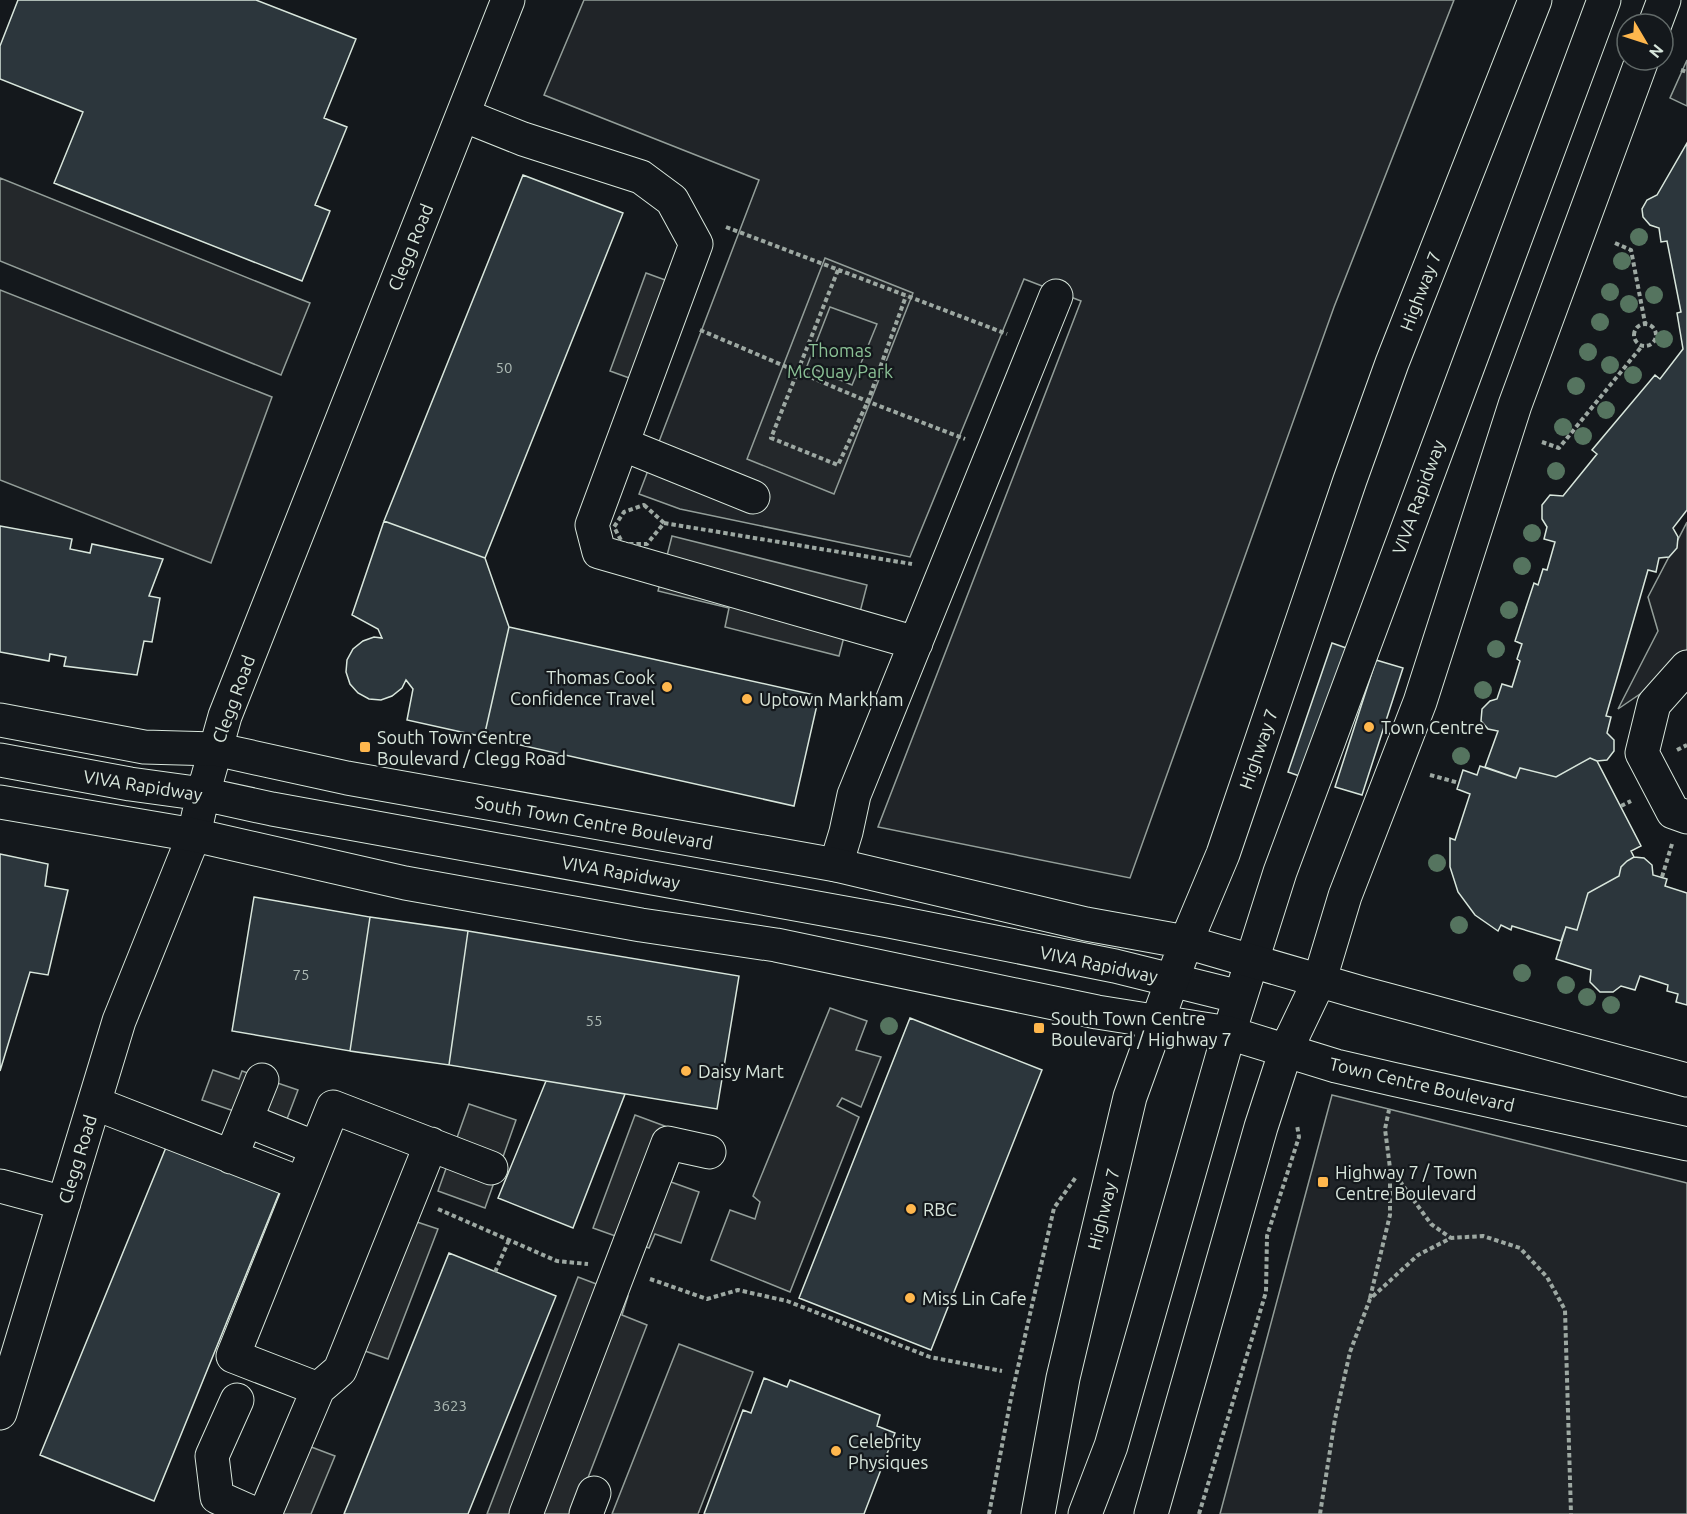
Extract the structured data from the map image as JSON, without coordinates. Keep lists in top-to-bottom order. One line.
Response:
{"streets":{"main road":["Clegg Road","Highway 7","VIVA Rapidway","South Town Centre Boulevard","Town Centre Boulevard"]},"crossings":[["Clegg Road","VIVA Rapidway"],["Clegg Road","South Town Centre Boulevard"],["Highway 7","VIVA Rapidway"],["Highway 7","South Town Centre Boulevard"],["Highway 7","Town Centre Boulevard"],["VIVA Rapidway","Town Centre Boulevard"]],"parks":["Thomas McQuay Park"],"places":{"other":["Thomas Cook Confidence Travel","Uptown Markham","Town Centre","Daisy Mart","RBC","Miss Lin Cafe","Celebrity Physiques"],"transit":["South Town Centre Boulevard / Clegg Road","South Town Centre Boulevard / Highway 7","Highway 7 / Town Centre Boulevard"]},"house_numbers":["50","75","55","3623"],"north":"bottom right"}
